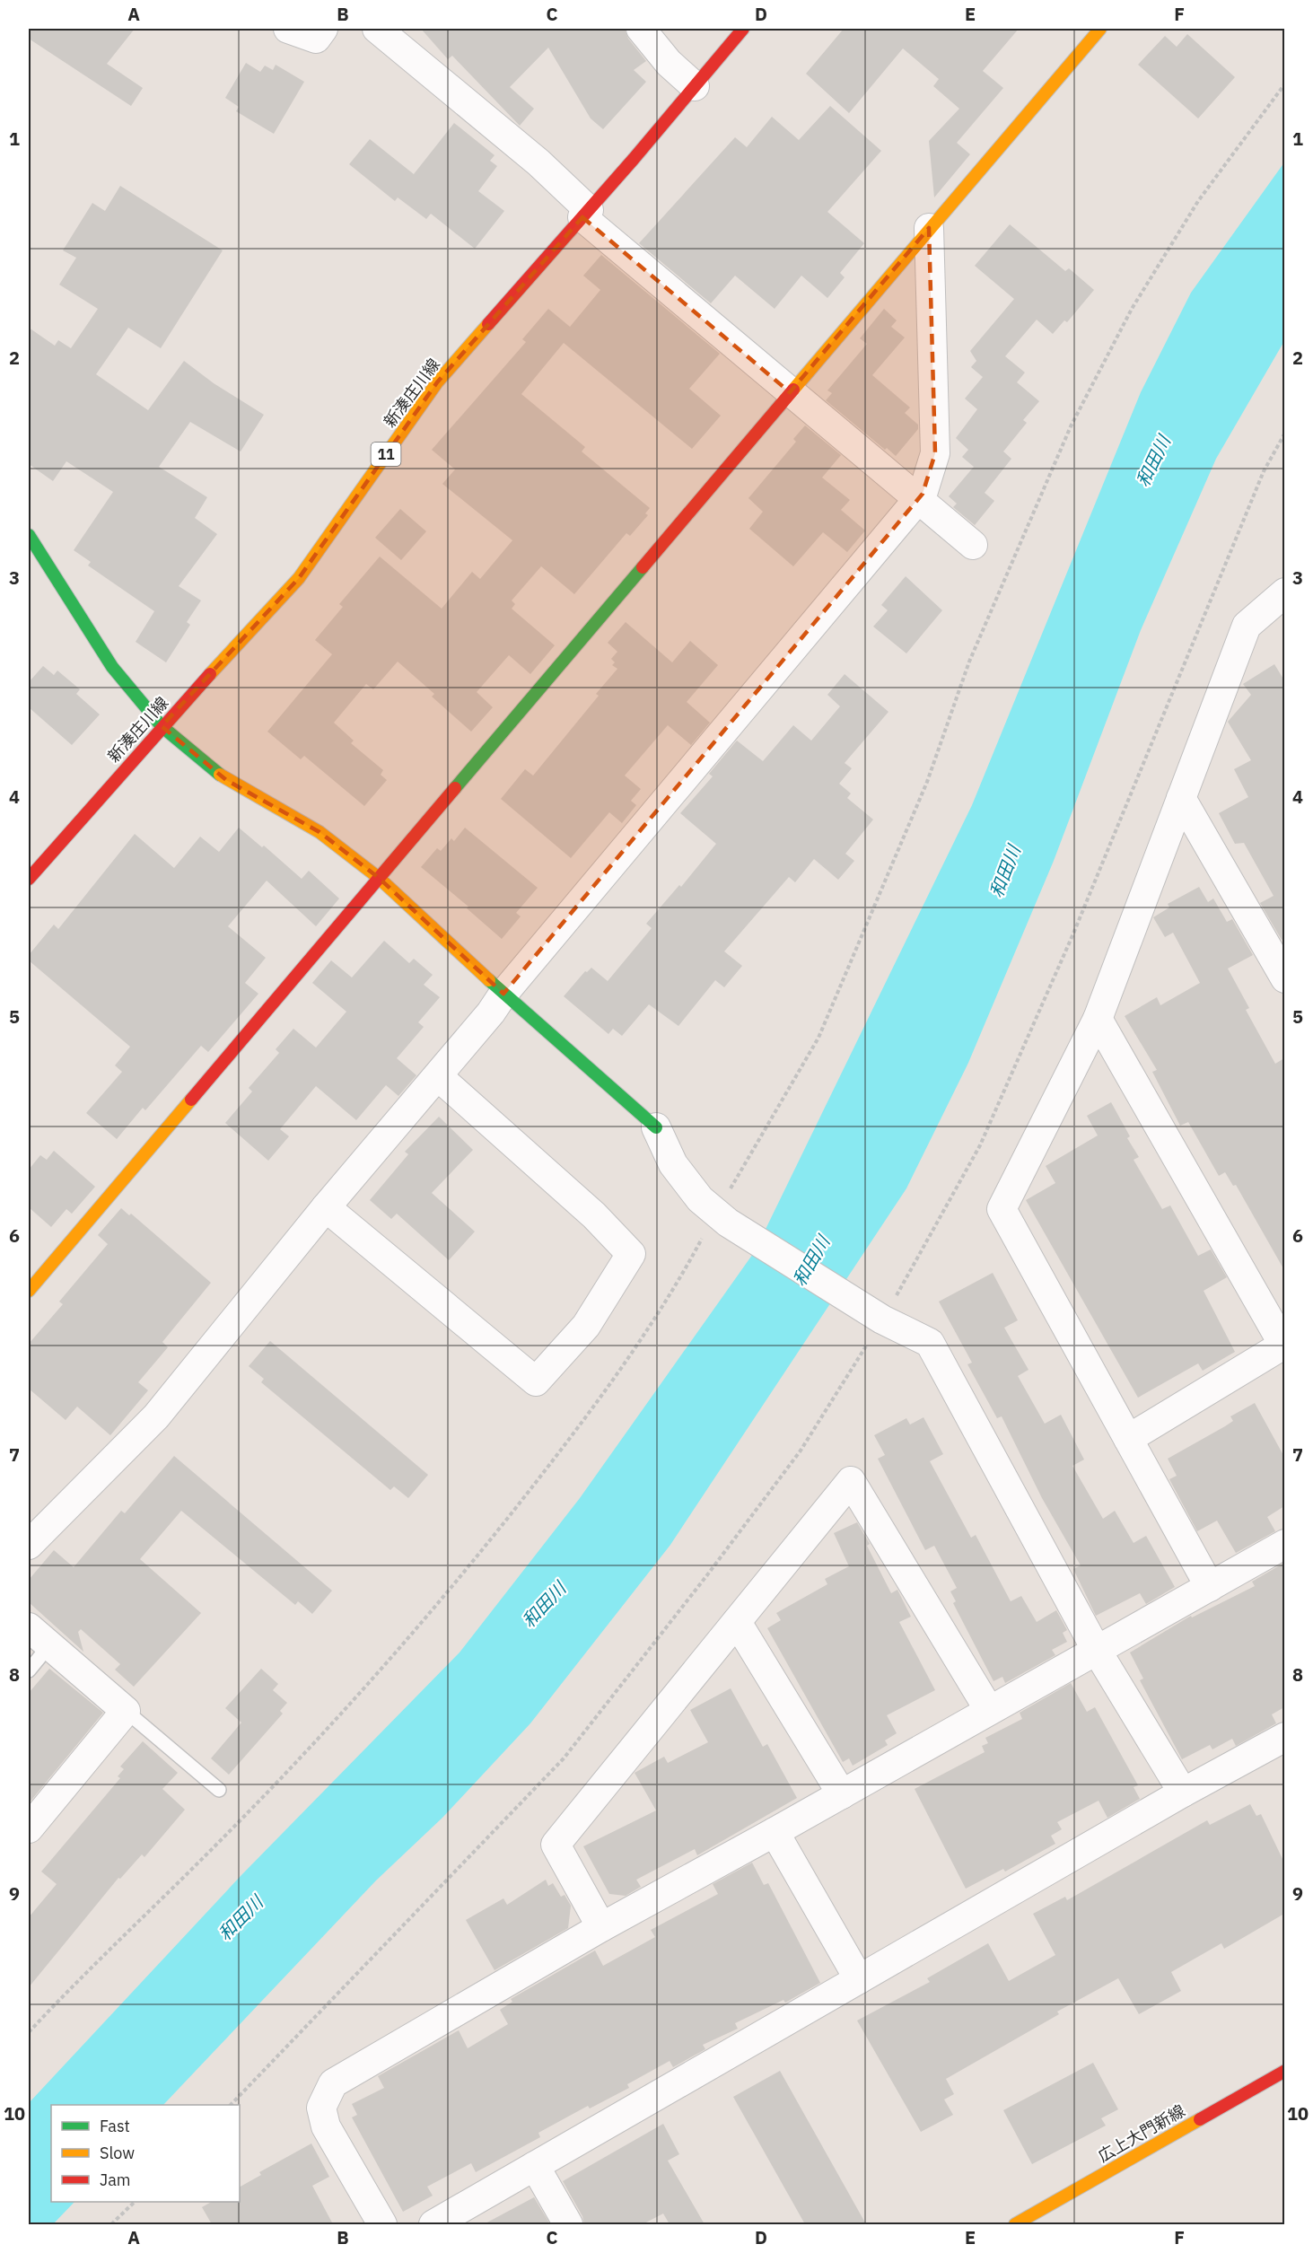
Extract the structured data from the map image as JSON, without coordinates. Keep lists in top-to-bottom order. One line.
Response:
{"streets":{"street":["新湊庄川線","11","広上大門新線"]},"water":["和田川"],"legend":["Fast","Slow","Jam"],"grid":{"columns":["A","B","C","D","E","F"],"rows":["1","2","3","4","5","6","7","8","9","10"]}}
